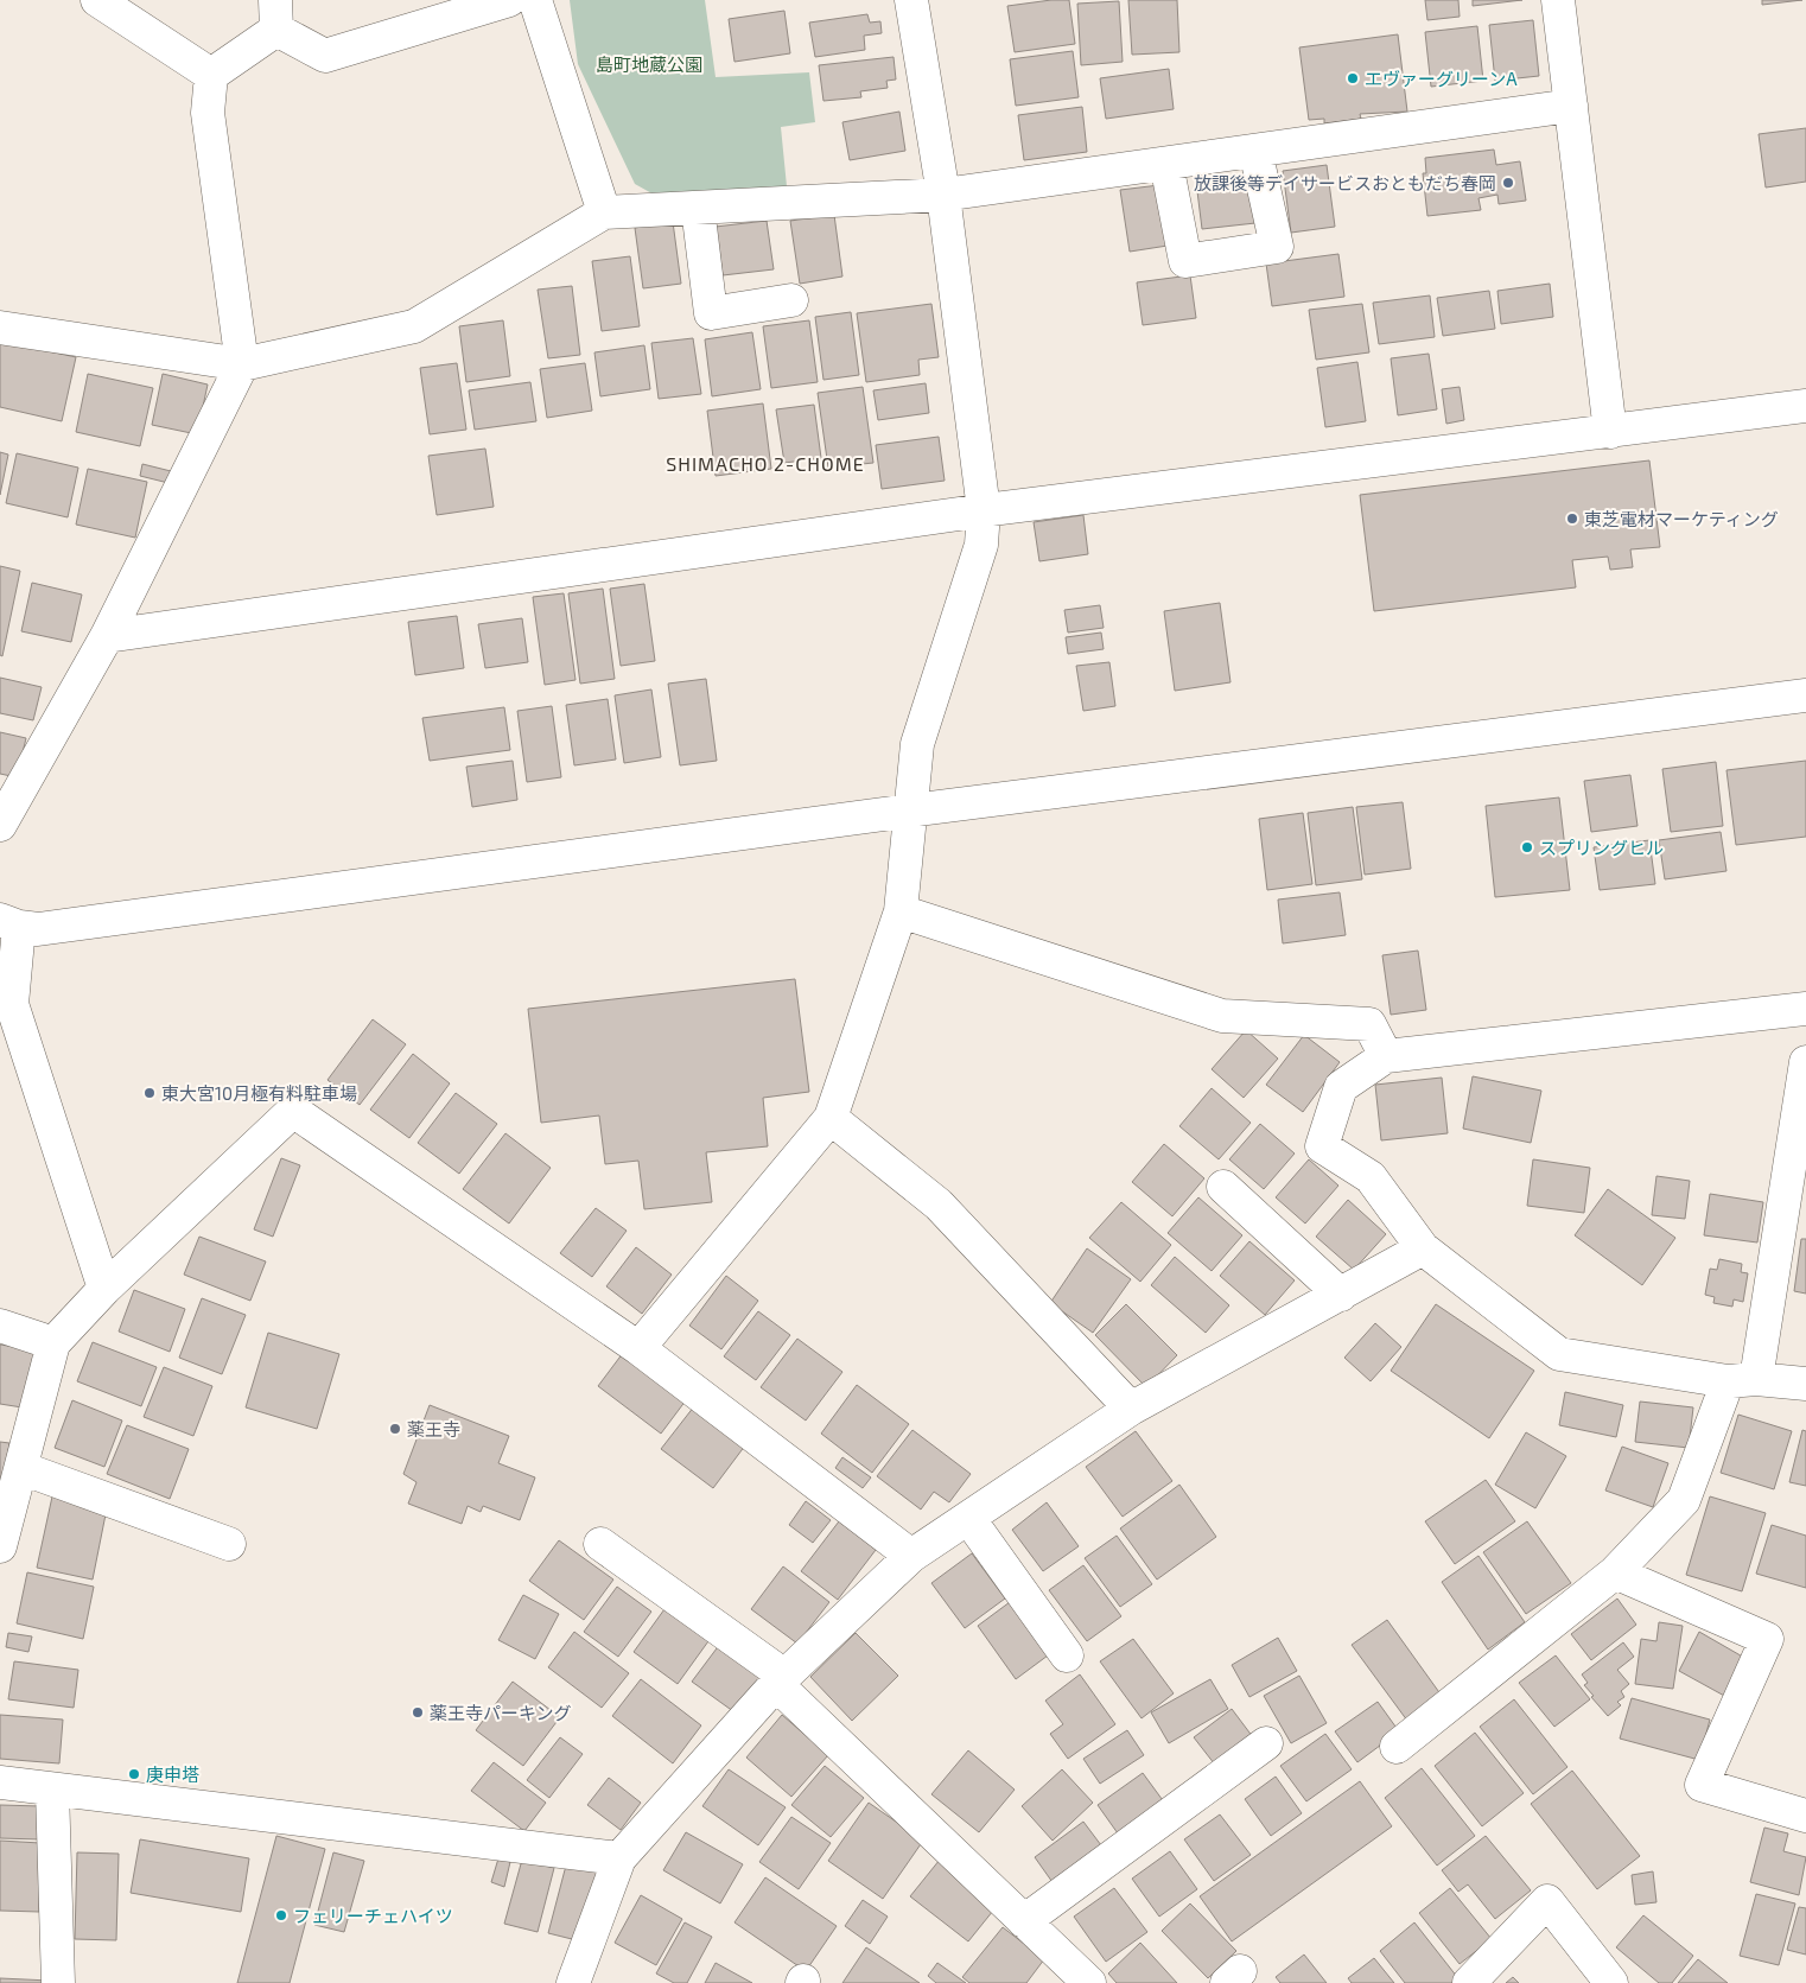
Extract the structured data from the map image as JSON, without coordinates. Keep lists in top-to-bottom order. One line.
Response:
{"districts":["SHIMACHO 2-CHOME"],"parks":["島町地蔵公園"],"places":["エヴァーグリーンA","放課後等デイサービスおともだち春岡","東芝電材マーケティング","スプリングヒル","東大宮10月極有料駐車場","薬王寺","薬王寺パーキング","庚申塔","フェリーチェハイツ"]}
